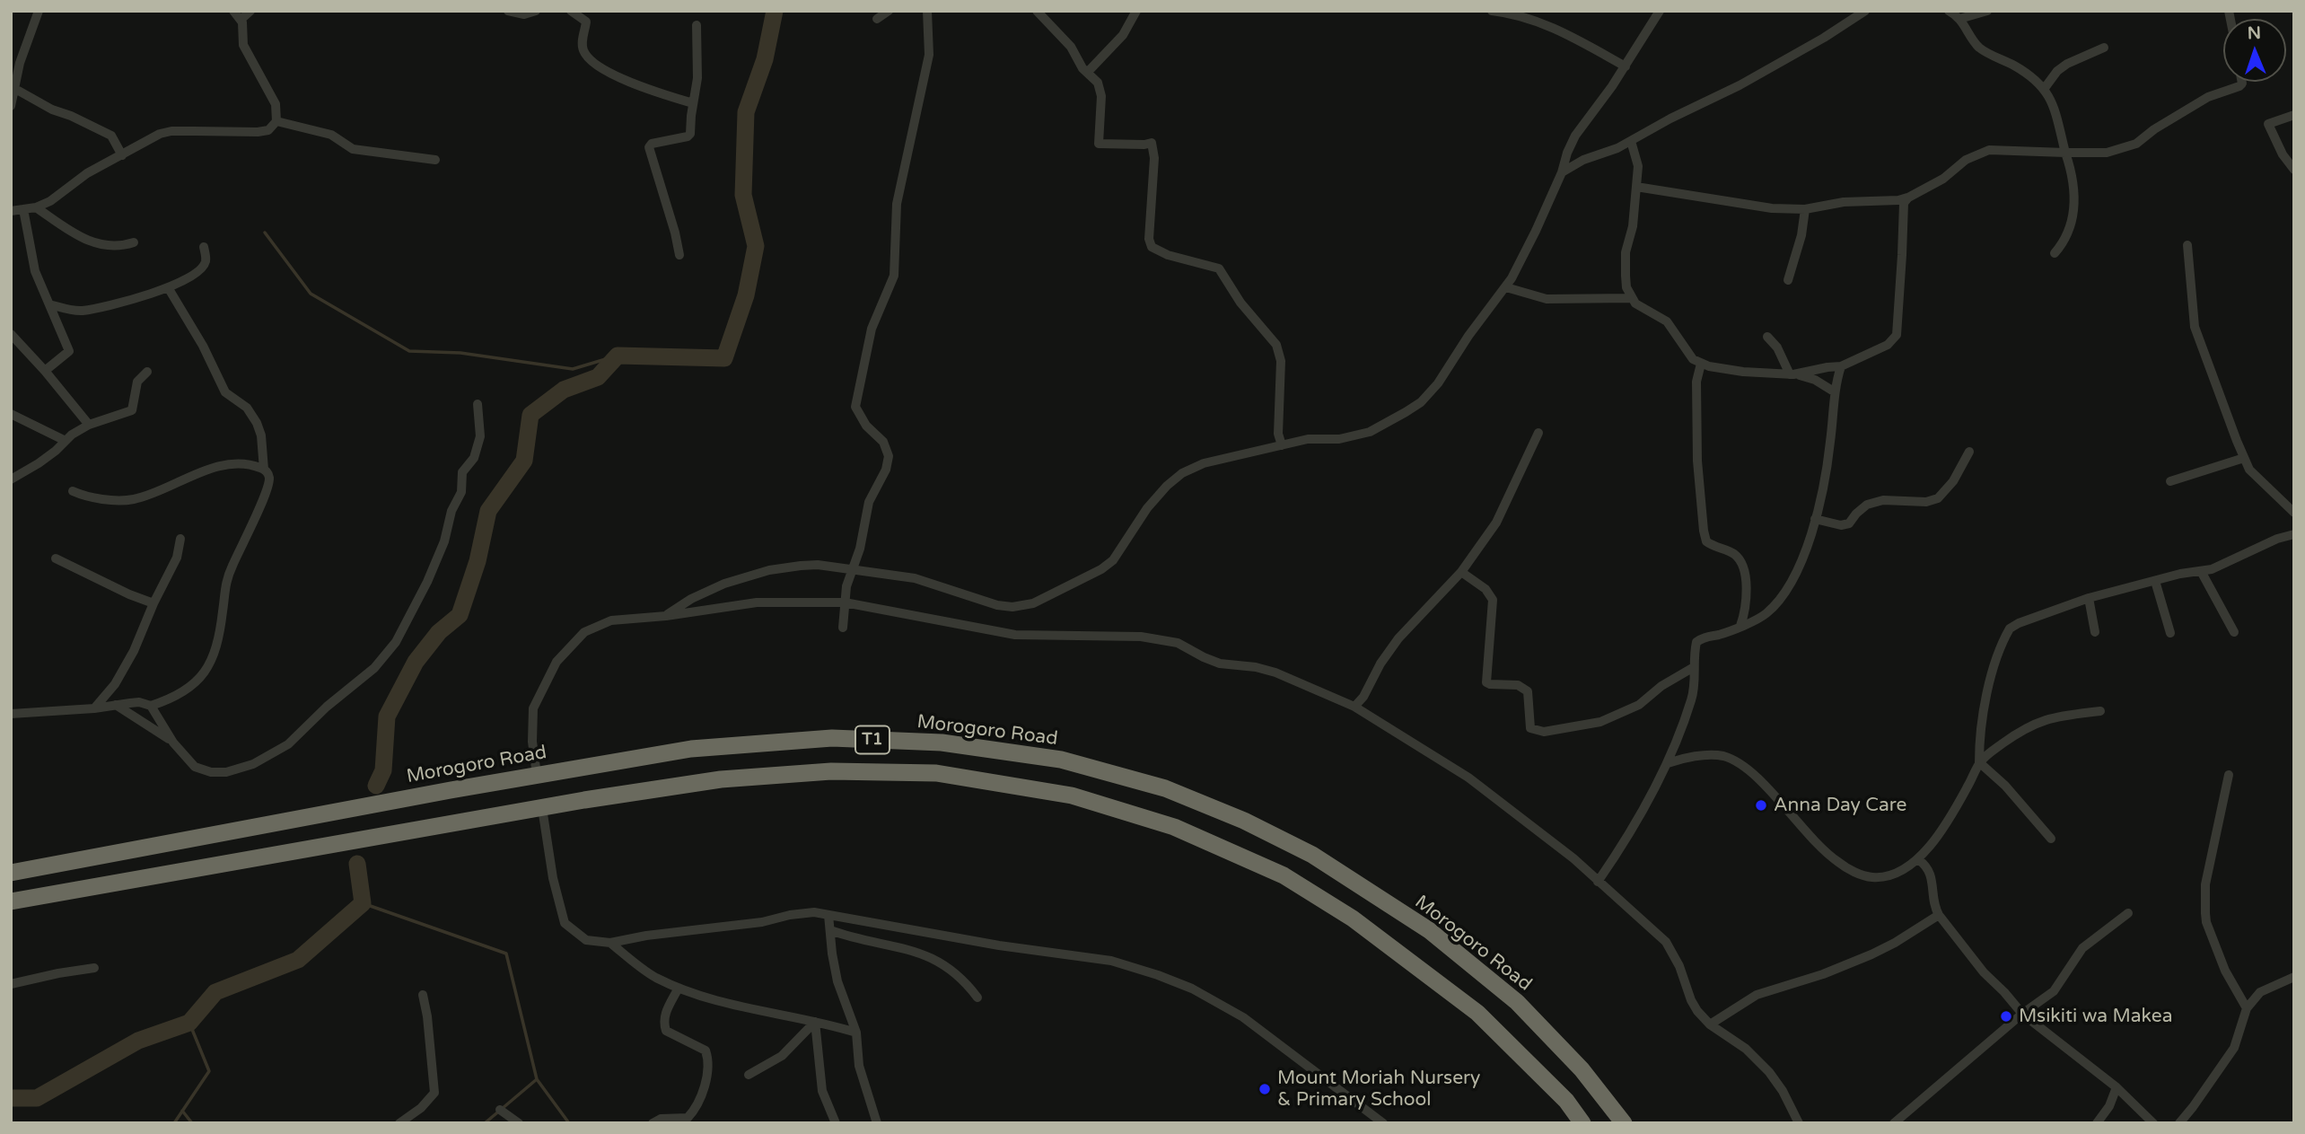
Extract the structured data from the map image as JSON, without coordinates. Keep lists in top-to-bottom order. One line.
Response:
{"streets":{"highway":["Morogoro Road","T1"]},"places":["Anna Day Care","Msikiti wa Makea","Mount Moriah Nursery & Primary School"],"north":"top"}
